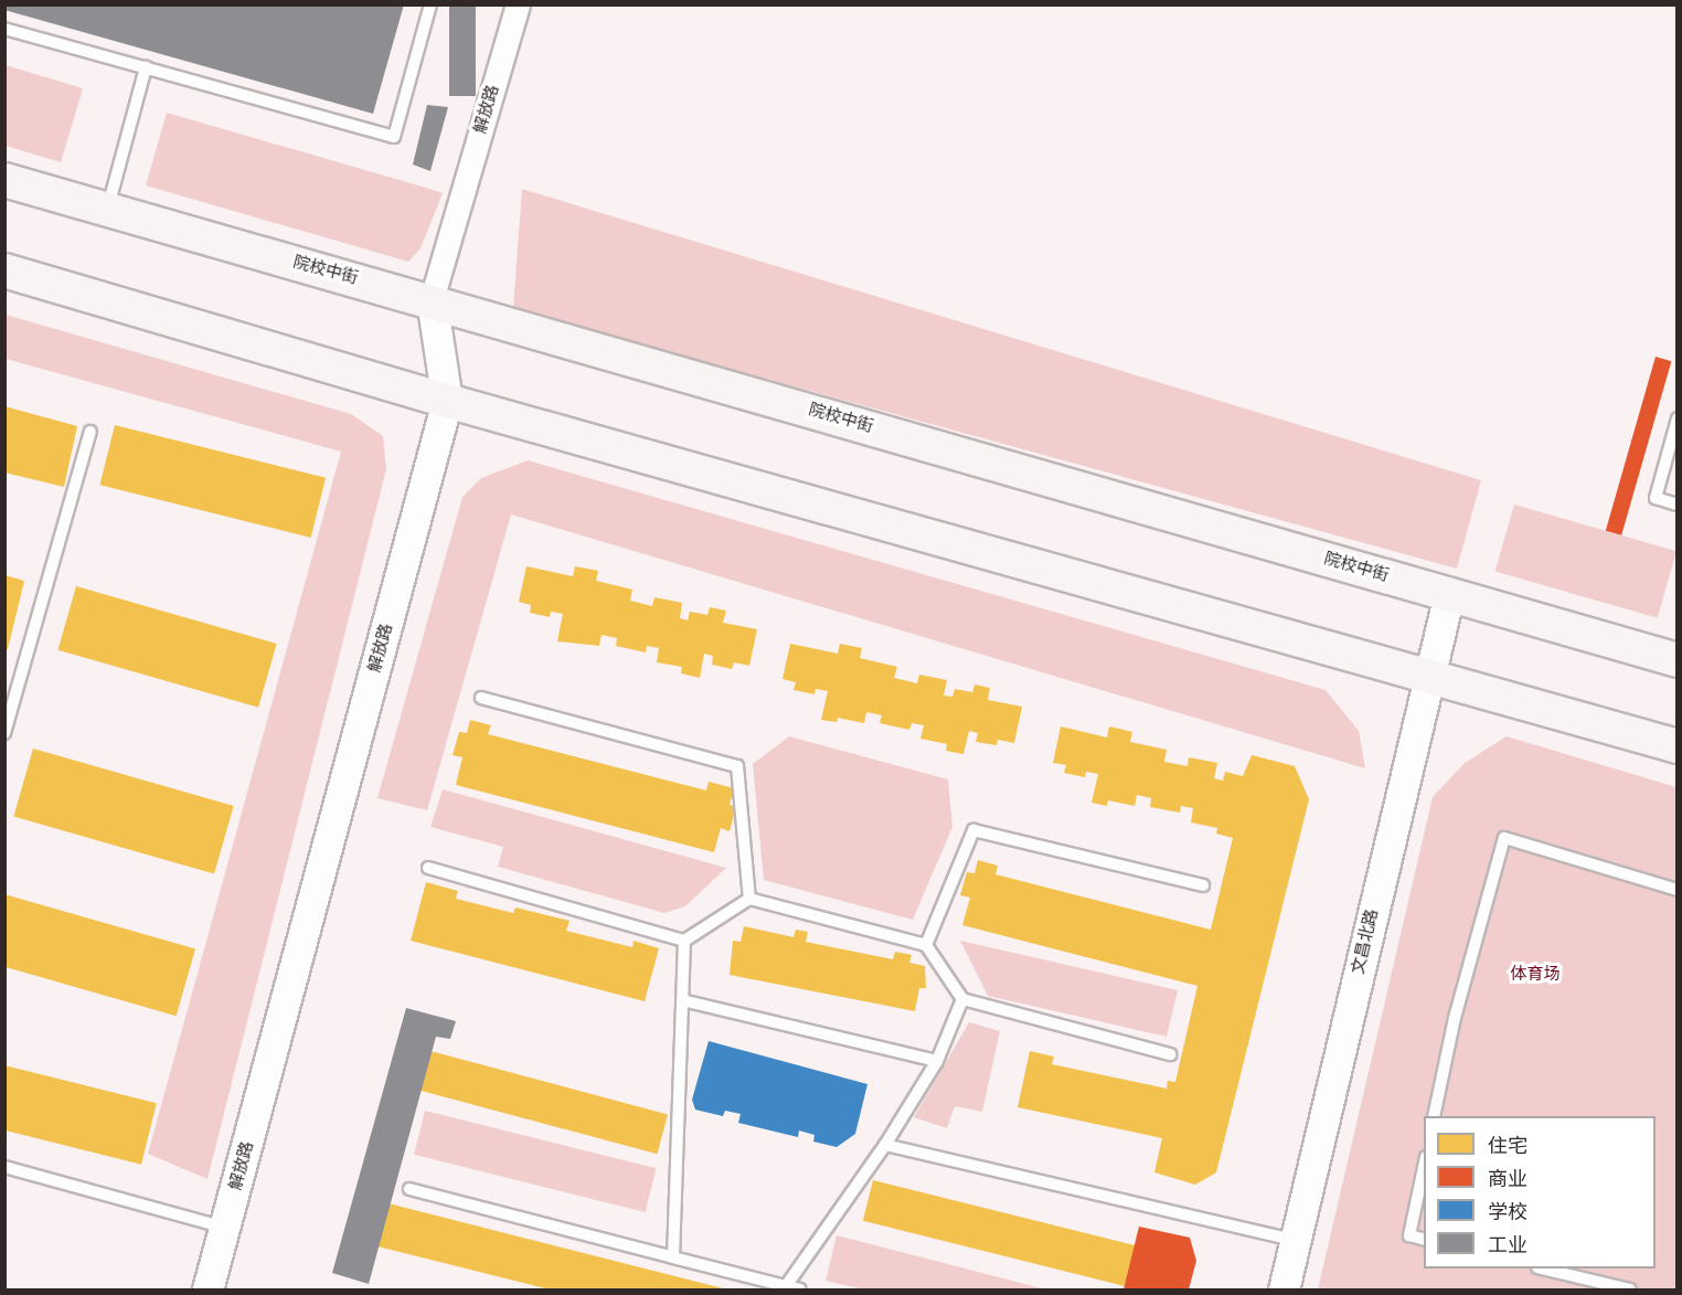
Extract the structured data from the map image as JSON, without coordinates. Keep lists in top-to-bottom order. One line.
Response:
{"streets":{"main road":["院校中街"],"street":["解放路","文昌北路"]},"crossings":[["解放路","院校中街"],["院校中街","文昌北路"]],"parks":["体育场"],"legend":["住宅","商业","学校","工业"]}
